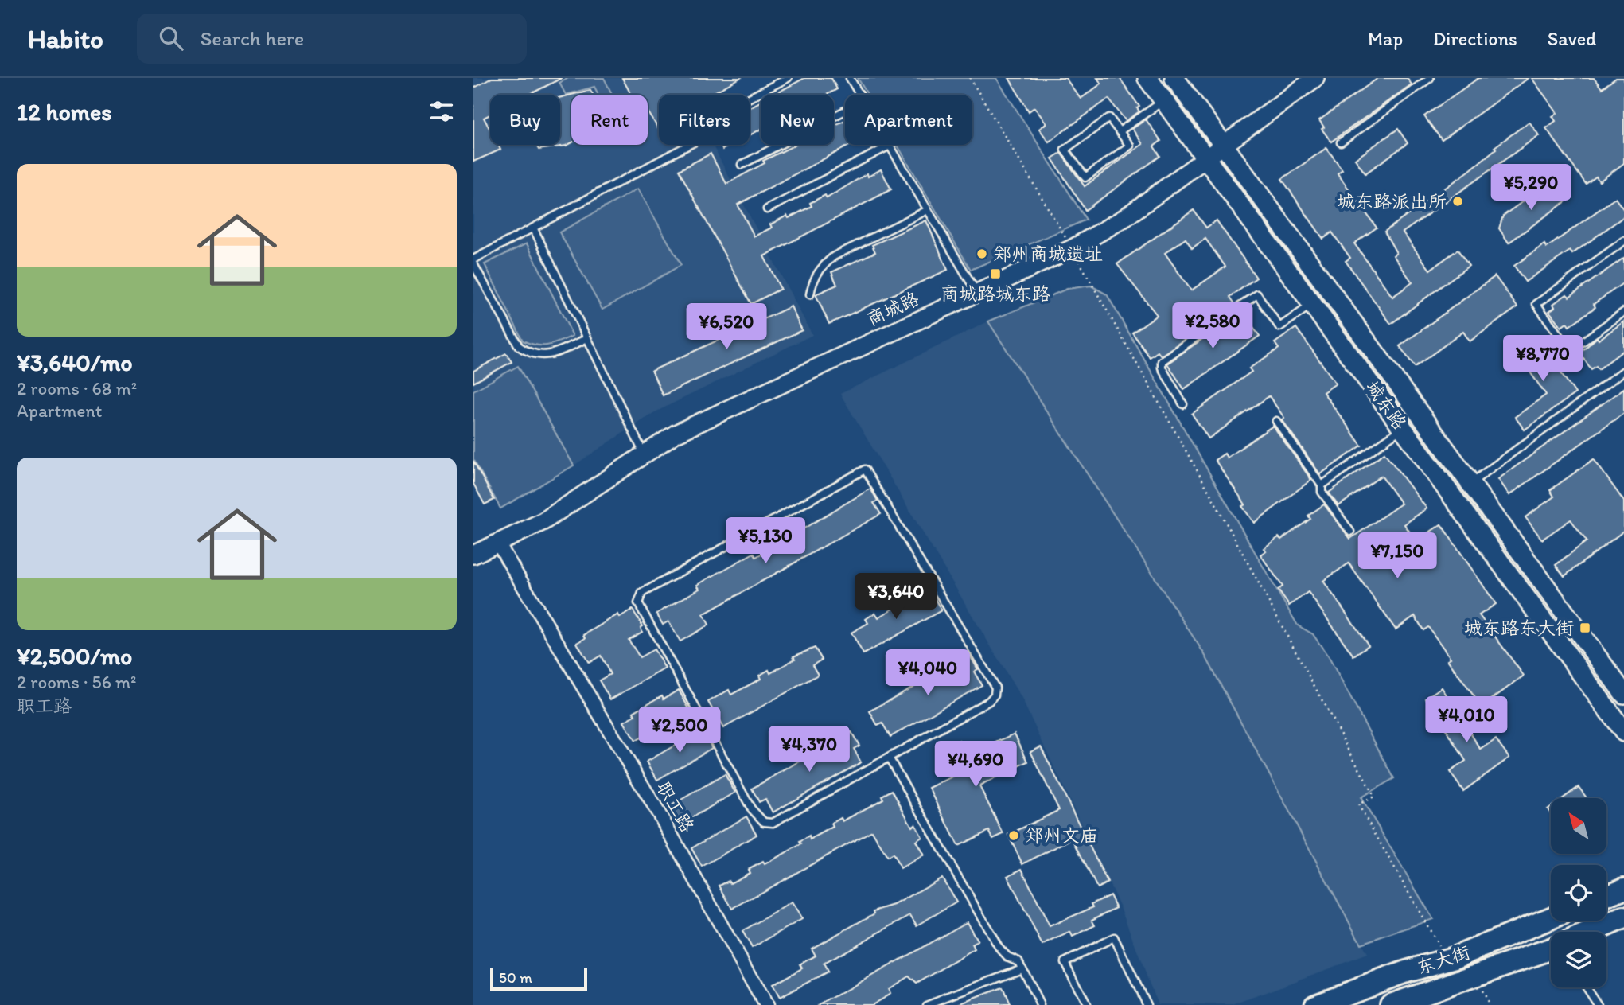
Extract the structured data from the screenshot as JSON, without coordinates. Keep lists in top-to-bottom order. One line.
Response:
{"streets":{"main road":["城东路","东大街"],"street":["商城路","职工路"]},"crossings":[["商城路","城东路"],["商城路","职工路"]],"places":{"other":["城东路派出所","郑州商城遗址","郑州文庙"],"transit":["商城路城东路","城东路东大街"]},"scale_bar":"50 m","north":"top left","page":{"header":"Habito","search":"Search here","nav":["Map","Directions","Saved"],"heading":"12 homes","chip":["Buy","Rent","Filters","New","Apartment"],"list":[{"name":"¥3,640/mo","note":"2 rooms · 68 m² · Apartment"},{"name":"¥2,500/mo","note":"2 rooms · 56 m² · 职工路"}],"price":["¥5,290","¥2,580","¥6,520","¥8,770","¥5,130","¥7,150","¥3,640","¥4,040","¥4,010","¥2,500","¥4,370","¥4,690"],"scale":"50 m"}}
